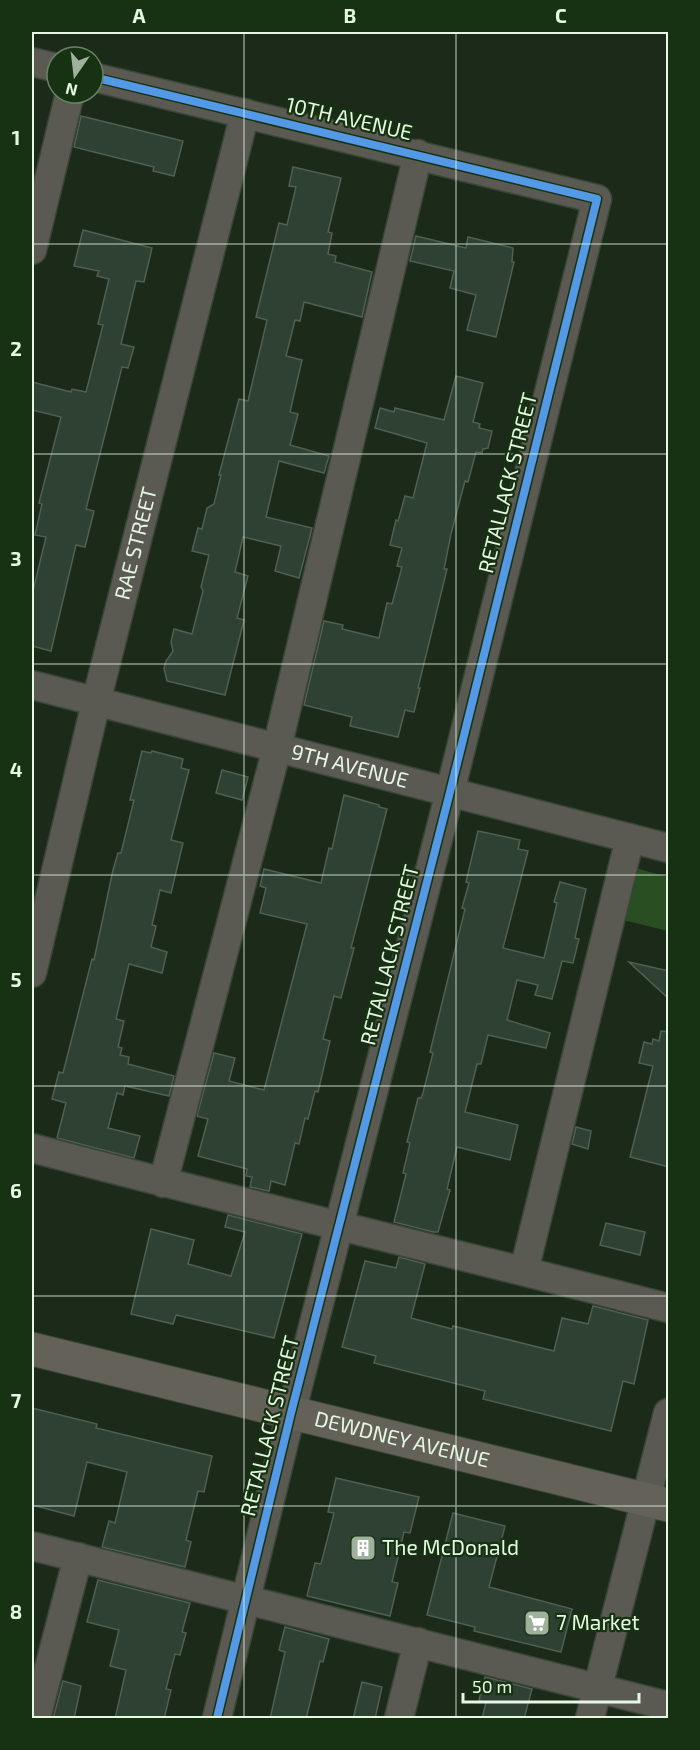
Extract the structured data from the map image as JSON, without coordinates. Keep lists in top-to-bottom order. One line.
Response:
{"streets":{"main road":["DEWDNEY AVENUE"],"street":["10TH AVENUE","RETALLACK STREET","RAE STREET","9TH AVENUE"]},"crossings":[["10TH AVENUE","RETALLACK STREET"],["10TH AVENUE","RAE STREET"],["RETALLACK STREET","9TH AVENUE"],["RETALLACK STREET","DEWDNEY AVENUE"],["RAE STREET","9TH AVENUE"]],"places":{"building":["The McDonald"],"supermarket":["7 Market"]},"scale_bar":"50 m","north":"bottom","grid":{"columns":["A","B","C"],"rows":["1","2","3","4","5","6","7","8"]}}
